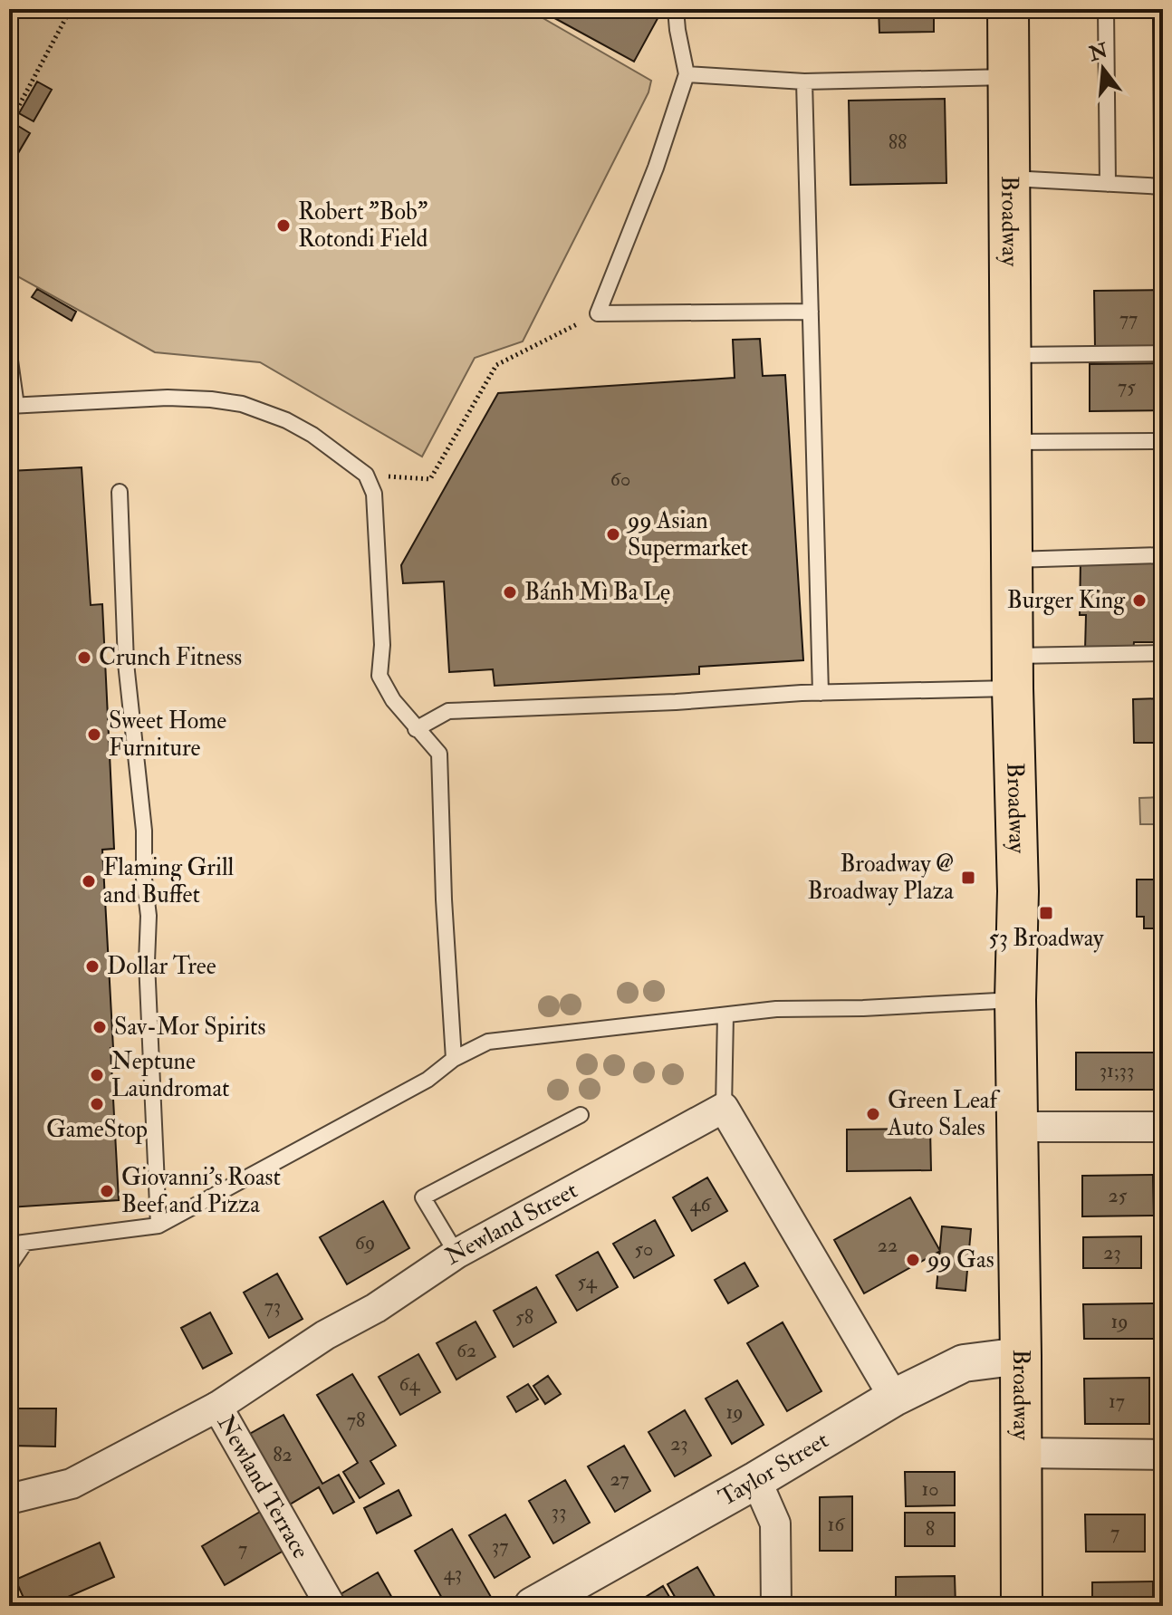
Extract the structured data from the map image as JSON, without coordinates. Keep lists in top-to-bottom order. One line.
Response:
{"streets":{"main road":["Broadway"],"street":["Newland Street","Taylor Street","Newland Terrace"]},"crossings":[["Broadway","Taylor Street"],["Newland Street","Newland Terrace"]],"places":{"other":["Robert \"Bob\" Rotondi Field","99 Asian Supermarket","Bánh Mì Ba Lẹ","Burger King","Crunch Fitness","Sweet Home Furniture","Flaming Grill and Buffet","Dollar Tree","Sav-Mor Spirits","Neptune Laundromat","GameStop","Green Leaf Auto Sales","Giovanni's Roast Beef and Pizza","99 Gas"],"transit":["Broadway @ Broadway Plaza","53 Broadway"]},"house_numbers":["88","77","75","60","31;33","25","46","69","22","50","23","54","73","58","19","62","64","17","19","78","23","82","27","10","33","16","8","7","37","7","43"],"north":"top"}
